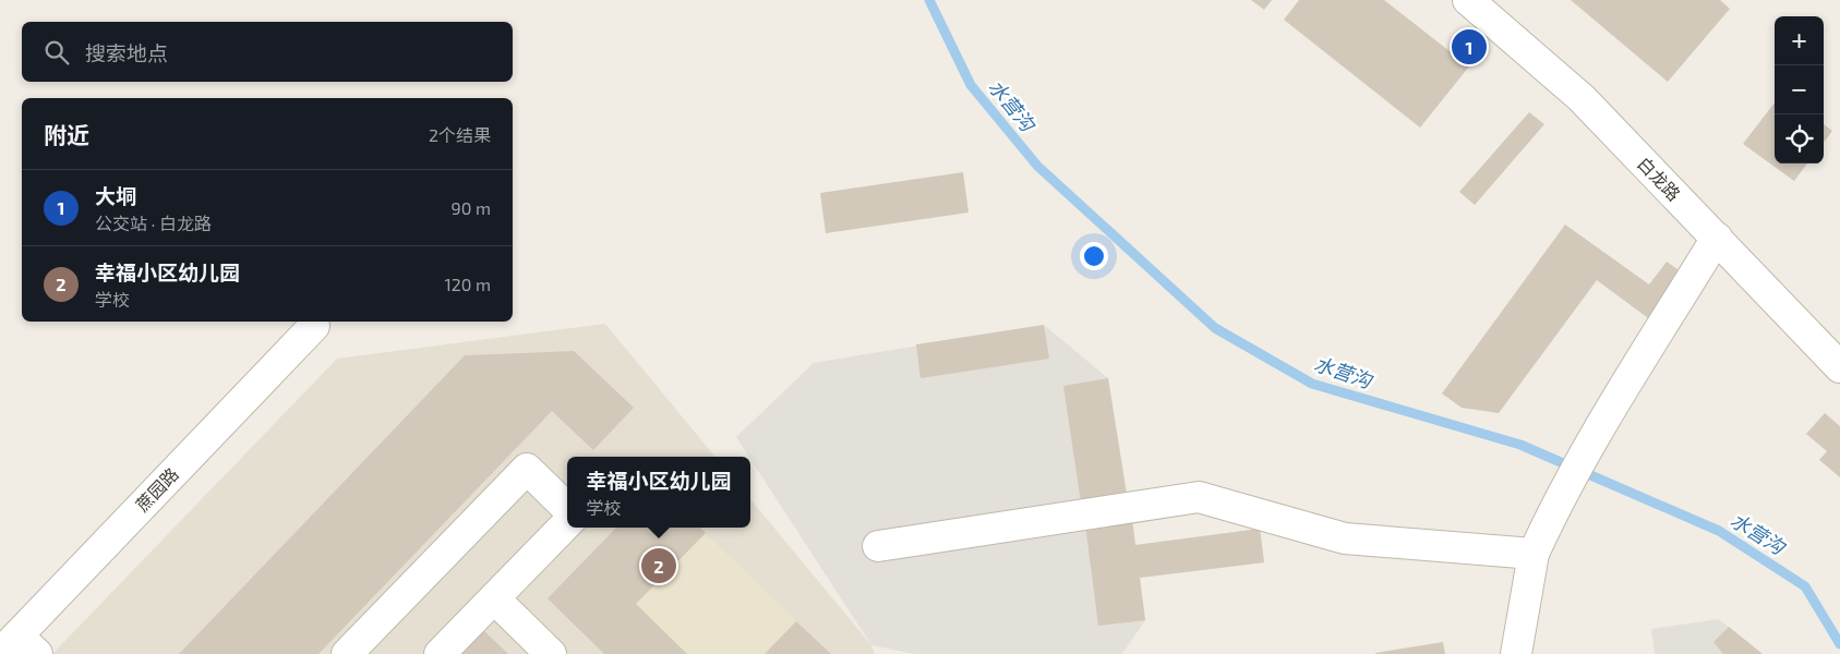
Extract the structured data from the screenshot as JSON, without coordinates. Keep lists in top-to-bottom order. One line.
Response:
{"streets":{"street":["白龙路","蔗园路"]},"water":["水营沟"],"page":{"map_buttons":["+","−"],"search":"搜索地点","pins":["1","2"],"heading":["附近","2个结果"],"list":[{"mark":"1","name":"大垌","note":"公交站 · 白龙路","value":"90 m"},{"mark":"2","name":"幸福小区幼儿园","note":"学校","value":"120 m"}],"popup":["幸福小区幼儿园","学校"]}}
